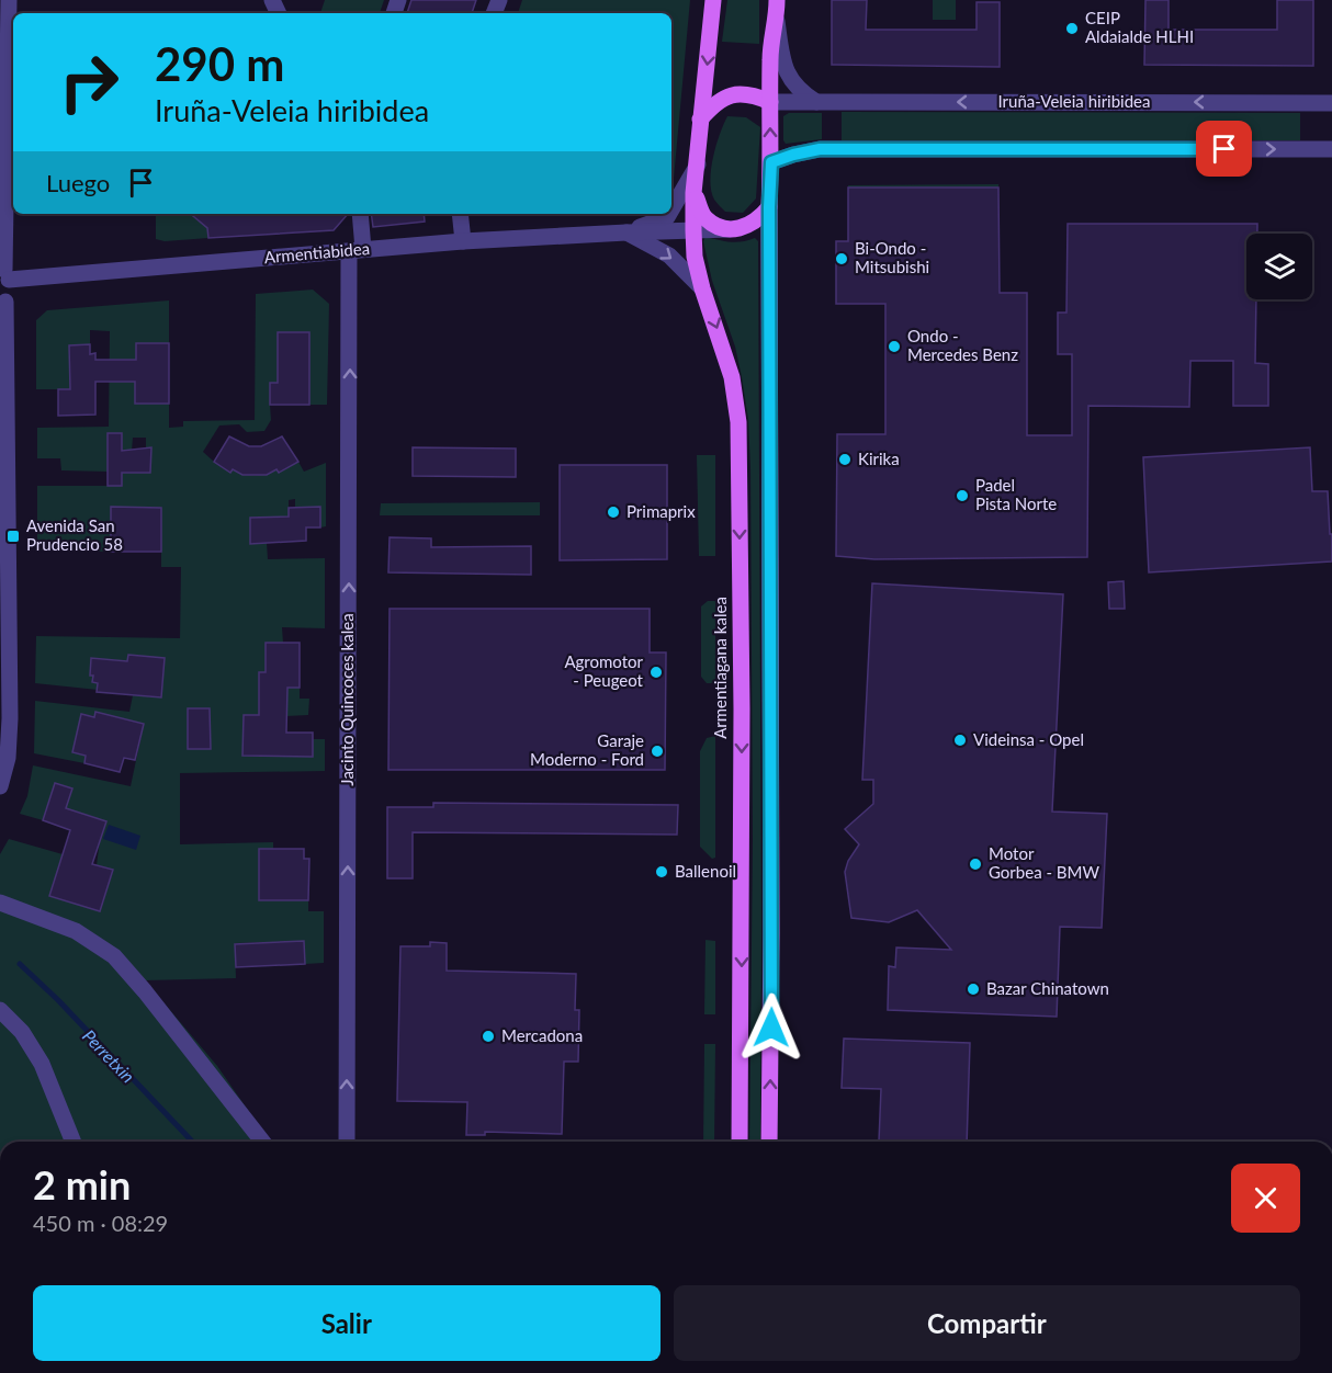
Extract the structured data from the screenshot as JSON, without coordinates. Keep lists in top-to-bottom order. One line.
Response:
{"streets":{"main road":["Armentiagana kalea"],"street":["Iruña-Veleia hiribidea","Armentiabidea","Jacinto Quincoces kalea"]},"crossings":[["Armentiabidea","Armentiagana kalea"],["Armentiabidea","Jacinto Quincoces kalea"]],"one_way":["Jacinto Quincoces kalea"],"water":["Perretxin"],"places":{"other":["CEIP Aldaialde HLHI","Bi-Ondo - Mitsubishi","Ondo - Mercedes Benz","Kirika","Padel Pista Norte","Primaprix","Agromotor - Peugeot","Videinsa - Opel","Garaje Moderno - Ford","Motor Gorbea - BMW","Ballenoil","Bazar Chinatown","Mercadona"],"transit":["Avenida San Prudencio 58"]},"page":{"turn":["290 m","Iruña-Veleia hiribidea"],"then":"Luego","heading":["2 min","450 m · 08:29"],"buttons":["Salir","Compartir"]}}
